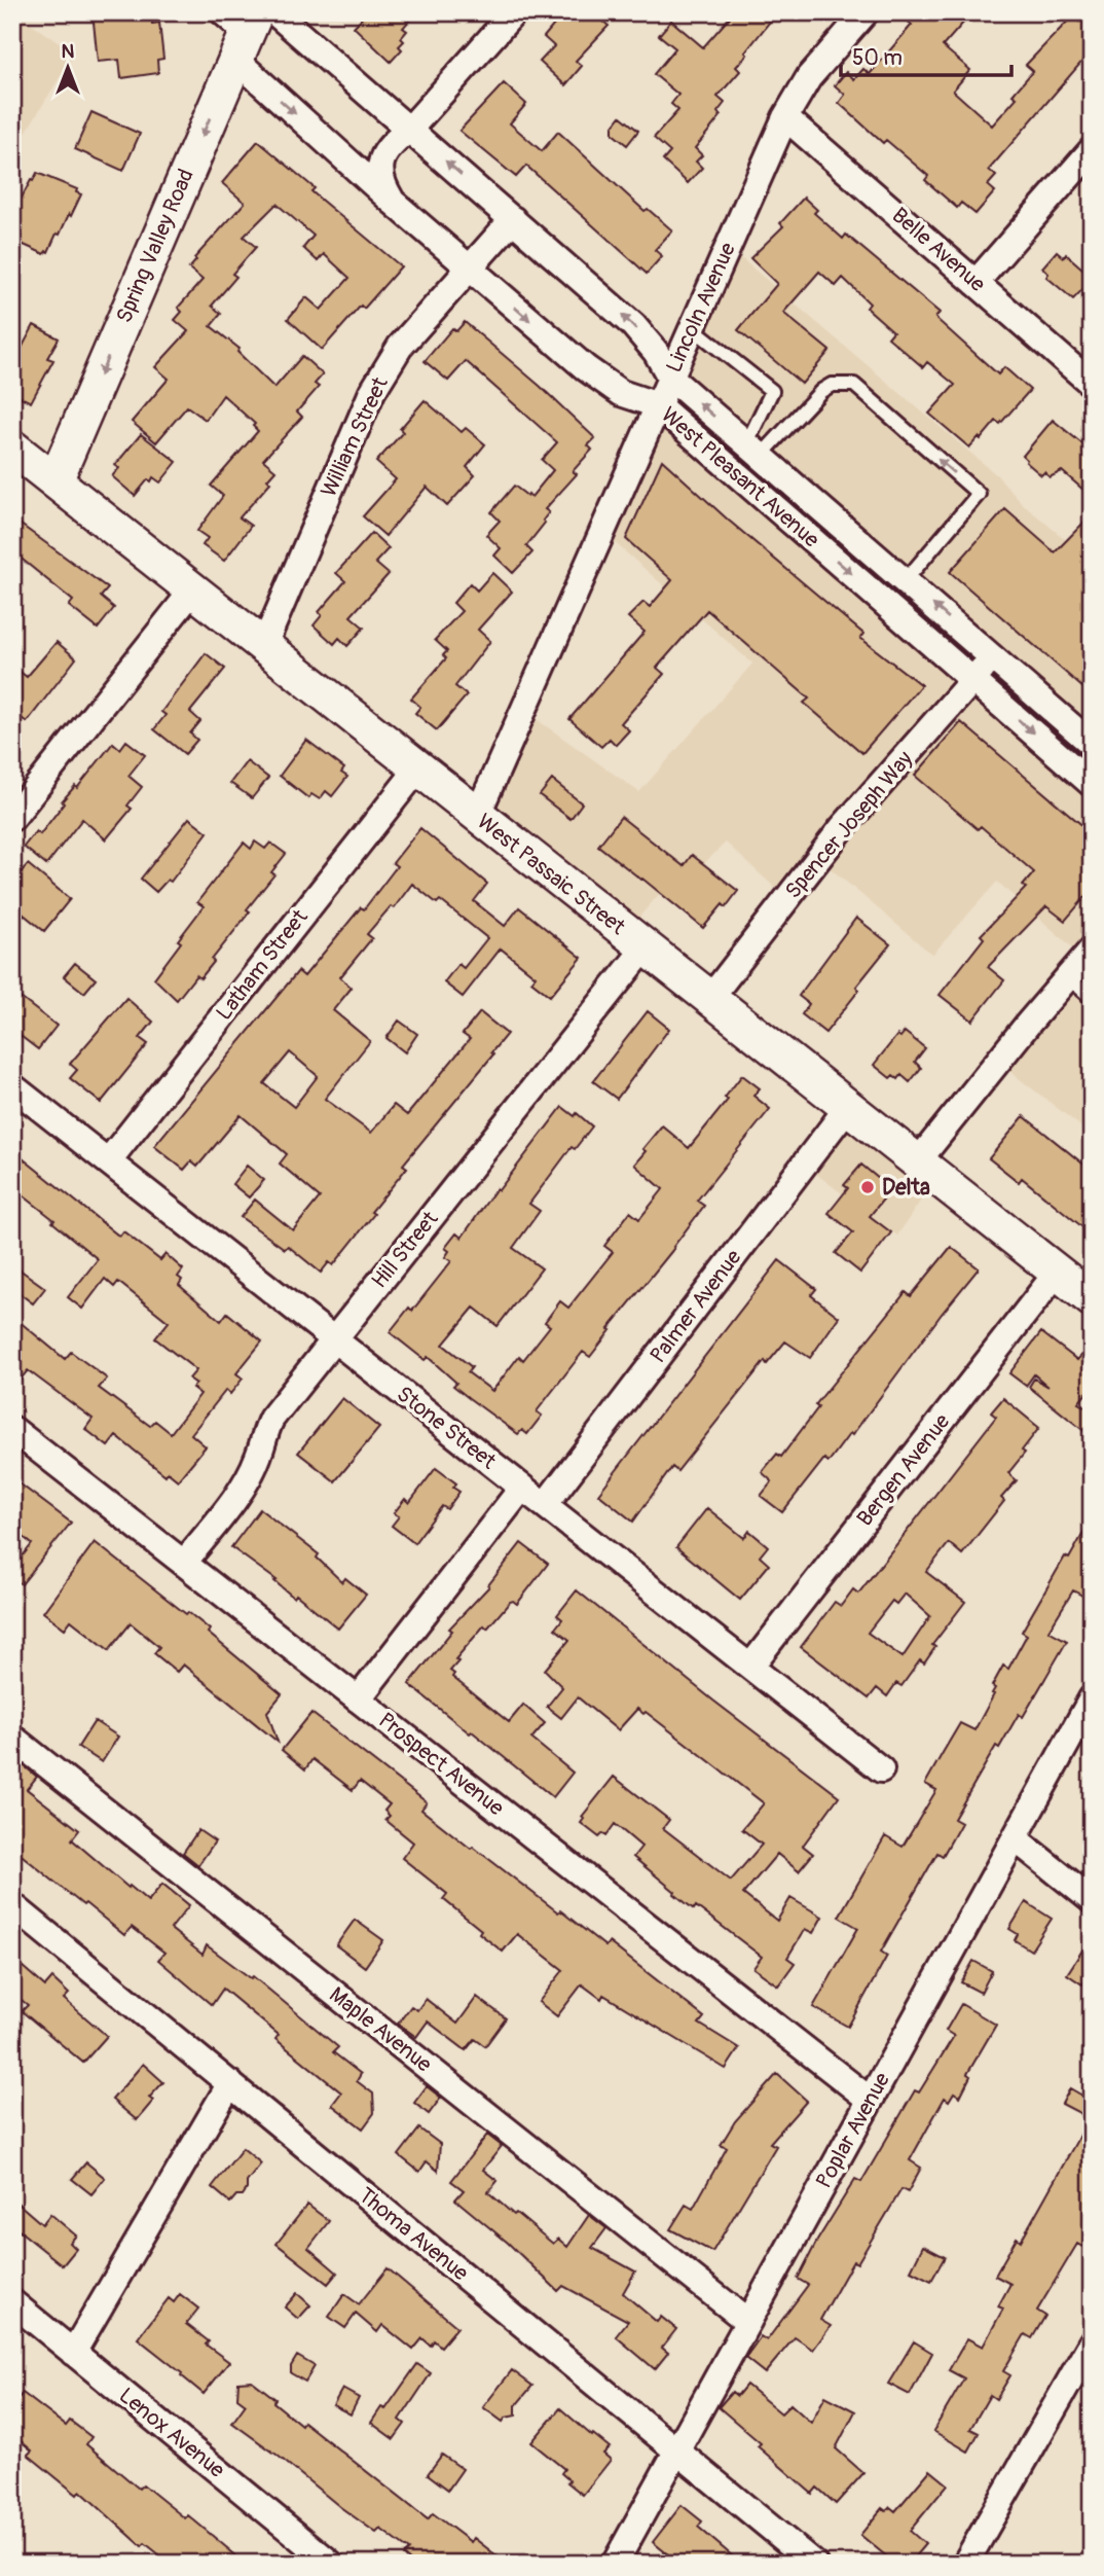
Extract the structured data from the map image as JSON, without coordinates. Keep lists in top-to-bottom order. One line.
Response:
{"streets":{"main road":["Spring Valley Road","West Passaic Street"],"street":["Belle Avenue","Lincoln Avenue","William Street","West Pleasant Avenue","Spencer Joseph Way","Latham Street","Hill Street","Palmer Avenue","Stone Street","Bergen Avenue","Prospect Avenue","Maple Avenue","Poplar Avenue","Thoma Avenue","Lenox Avenue"]},"crossings":[["Spring Valley Road","West Pleasant Avenue"],["Spring Valley Road","West Passaic Street"],["Belle Avenue","Lincoln Avenue"],["Lincoln Avenue","West Pleasant Avenue"],["Lincoln Avenue","West Passaic Street"],["William Street","West Pleasant Avenue"],["William Street","West Passaic Street"],["West Pleasant Avenue","Spencer Joseph Way"],["Spencer Joseph Way","West Passaic Street"],["West Passaic Street","Latham Street"],["West Passaic Street","Hill Street"],["West Passaic Street","Palmer Avenue"],["West Passaic Street","Bergen Avenue"],["Latham Street","Stone Street"],["Hill Street","Stone Street"],["Hill Street","Prospect Avenue"],["Palmer Avenue","Stone Street"],["Stone Street","Bergen Avenue"],["Prospect Avenue","Poplar Avenue"],["Maple Avenue","Poplar Avenue"],["Poplar Avenue","Thoma Avenue"]],"one_way":["Spring Valley Road"],"places":["Delta"],"scale_bar":"50 m","north":"top"}
